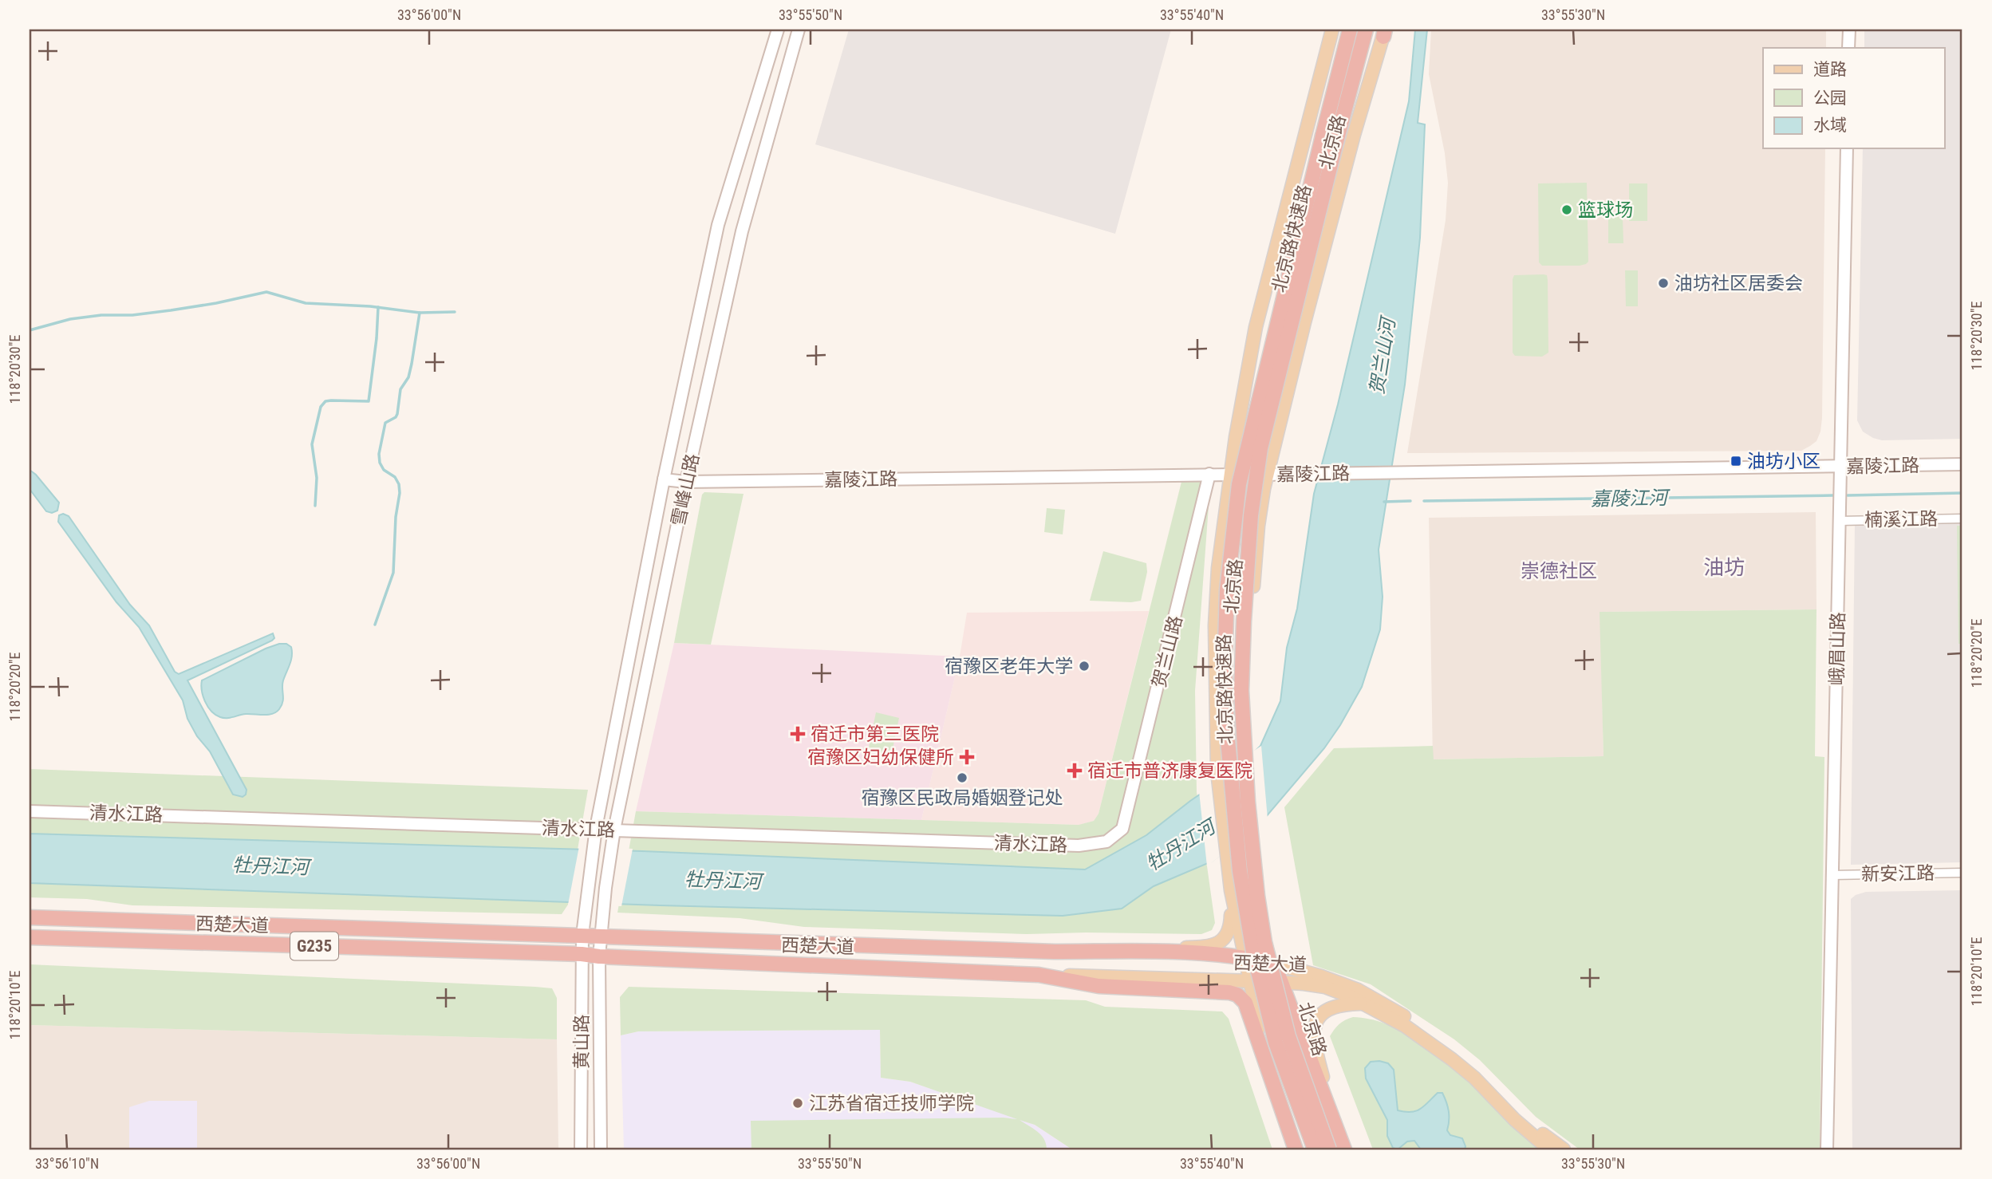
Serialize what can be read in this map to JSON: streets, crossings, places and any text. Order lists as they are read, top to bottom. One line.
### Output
{"streets":{"highway":["北京路快速路","西楚大道","G235"],"main road":["北京路"],"street":["嘉陵江路","雪峰山路","楠溪江路","峨眉山路","贺兰山路","清水江路","新安江路","黄山路"]},"crossings":[["北京路","嘉陵江路"],["北京路","西楚大道"],["嘉陵江路","雪峰山路"],["嘉陵江路","峨眉山路"],["嘉陵江路","贺兰山路"],["雪峰山路","清水江路"],["雪峰山路","西楚大道"],["雪峰山路","G235"],["雪峰山路","黄山路"],["楠溪江路","峨眉山路"],["峨眉山路","新安江路"],["贺兰山路","清水江路"],["西楚大道","G235"],["西楚大道","黄山路"],["G235","黄山路"]],"districts":["油坊","崇德社区"],"water":["贺兰山河","嘉陵江河","牡丹江河"],"places":{"other":["篮球场","油坊社区居委会","宿豫区老年大学","宿豫区民政局婚姻登记处","江苏省宿迁技师学院"],"transit":["油坊小区"],"health":["宿迁市第三医院","宿豫区妇幼保健所","宿迁市普济康复医院"]},"legend":["道路","公园","水域"],"coordinates":["33°56'00\"N","33°55'50\"N","33°55'40\"N","33°55'30\"N","118°20'30\"E","118°20'20\"E","118°20'10\"E","33°56'10\"N"]}
